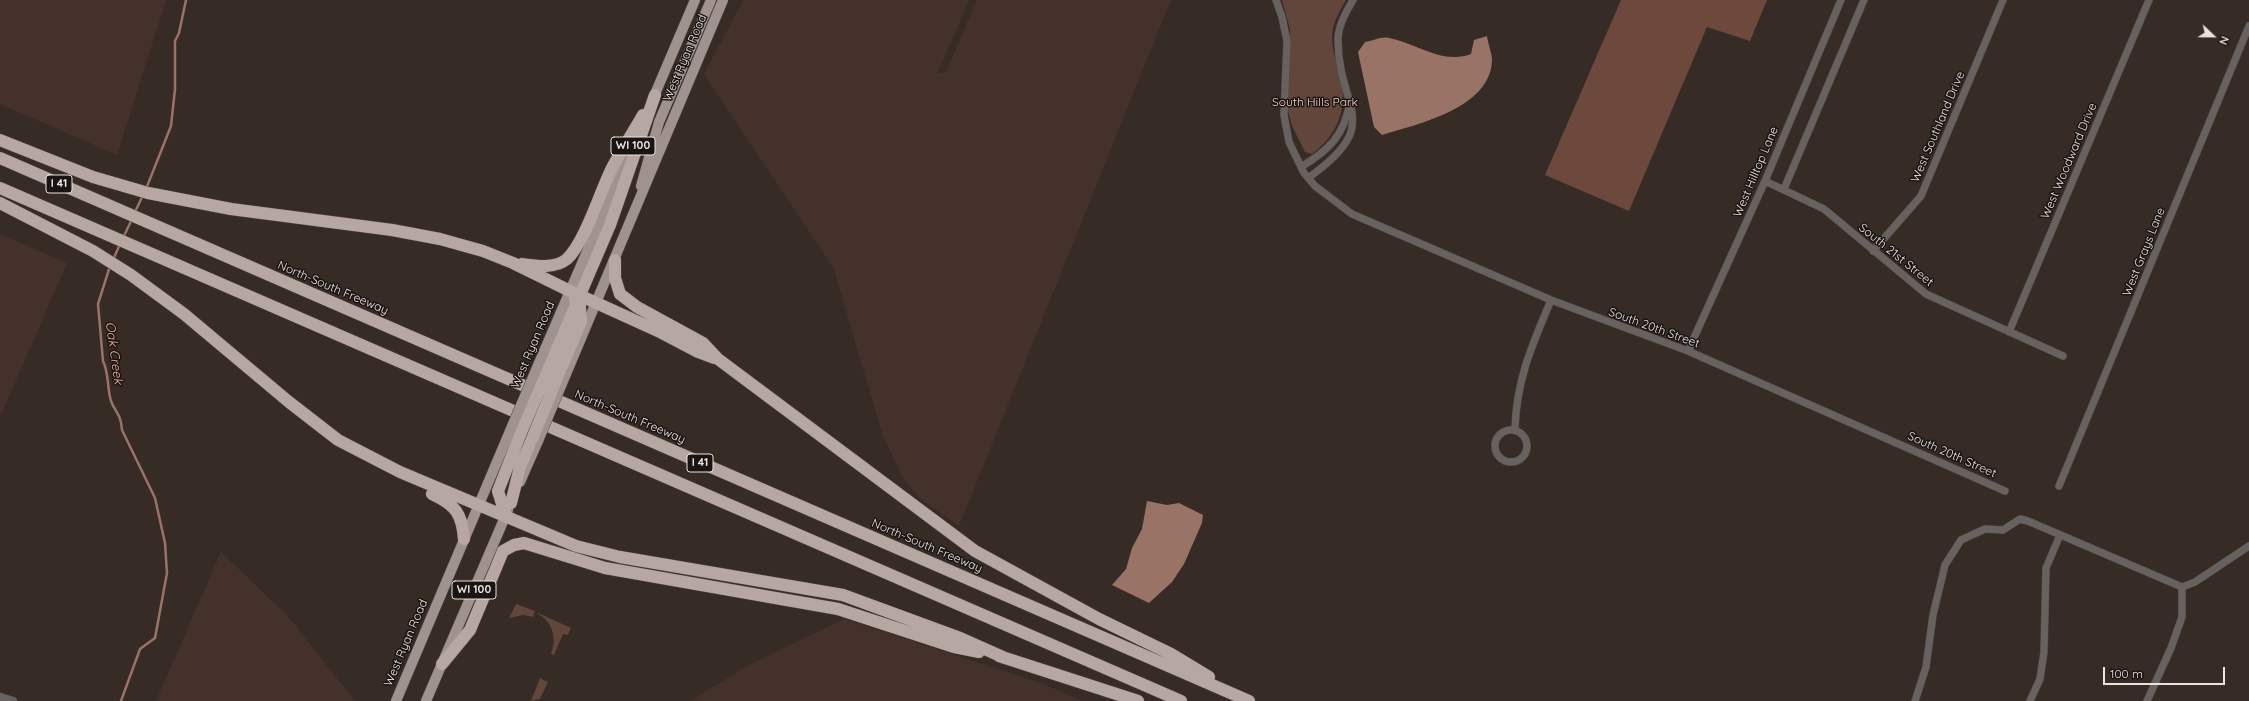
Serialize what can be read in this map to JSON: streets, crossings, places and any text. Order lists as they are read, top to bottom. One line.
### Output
{"streets":{"highway":["I 41","North-South Freeway"],"main road":["West Ryan Road","WI 100"],"street":["West Southland Drive","West Woodward Drive","West Hilltop Lane","West Grays Lane","South 21st Street","South 20th Street"]},"crossings":[["West Southland Drive","South 21st Street"],["West Woodward Drive","South 21st Street"],["West Hilltop Lane","South 21st Street"],["West Hilltop Lane","South 20th Street"]],"water":["Oak Creek"],"parks":["South Hills Park"],"scale_bar":"100 m","north":"right"}
